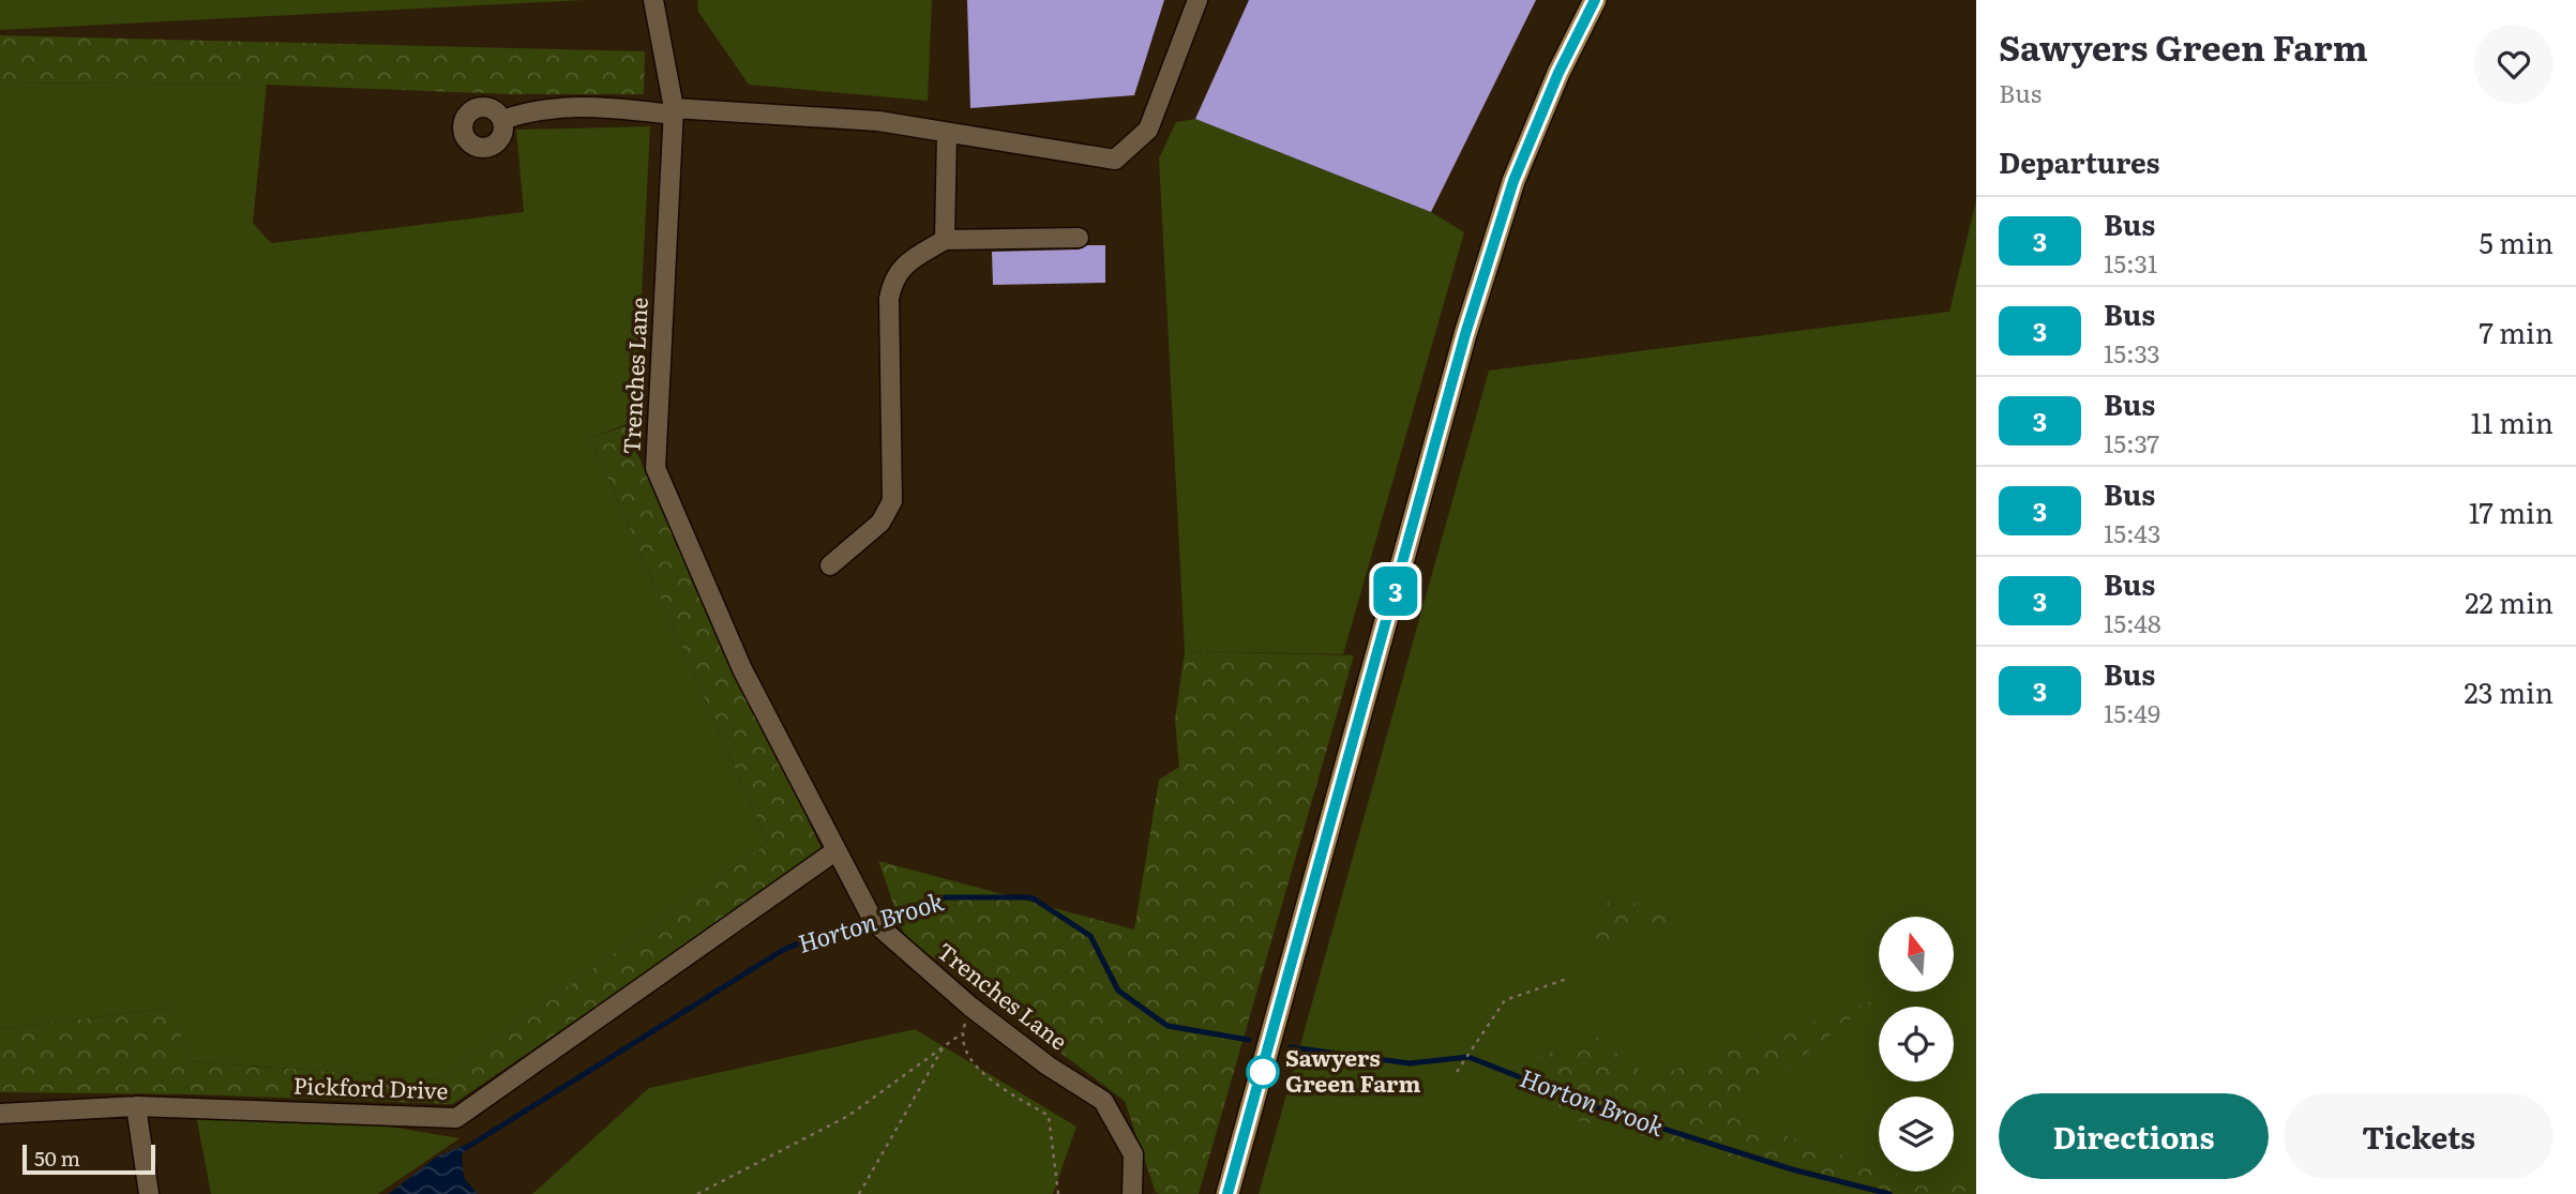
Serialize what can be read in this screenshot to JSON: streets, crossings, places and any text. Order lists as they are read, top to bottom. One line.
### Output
{"streets":{"street":["Trenches Lane","Pickford Drive"]},"crossings":[["Trenches Lane","Pickford Drive"]],"water":["Horton Brook"],"places":["Sawyers Green Farm"],"lines":["bus line 3"],"scale_bar":"50 m","north":"top","page":{"on_map":"3","heading":[["Sawyers Green Farm","Bus"],"Departures"],"list":[{"mark":"3","name":"Bus","note":"15:31","value":"5 min"},{"mark":"3","name":"Bus","note":"15:33","value":"7 min"},{"mark":"3","name":"Bus","note":"15:37","value":"11 min"},{"mark":"3","name":"Bus","note":"15:43","value":"17 min"},{"mark":"3","name":"Bus","note":"15:48","value":"22 min"},{"mark":"3","name":"Bus","note":"15:49","value":"23 min"}],"buttons":["Directions","Tickets"],"scale":"50 m"}}
